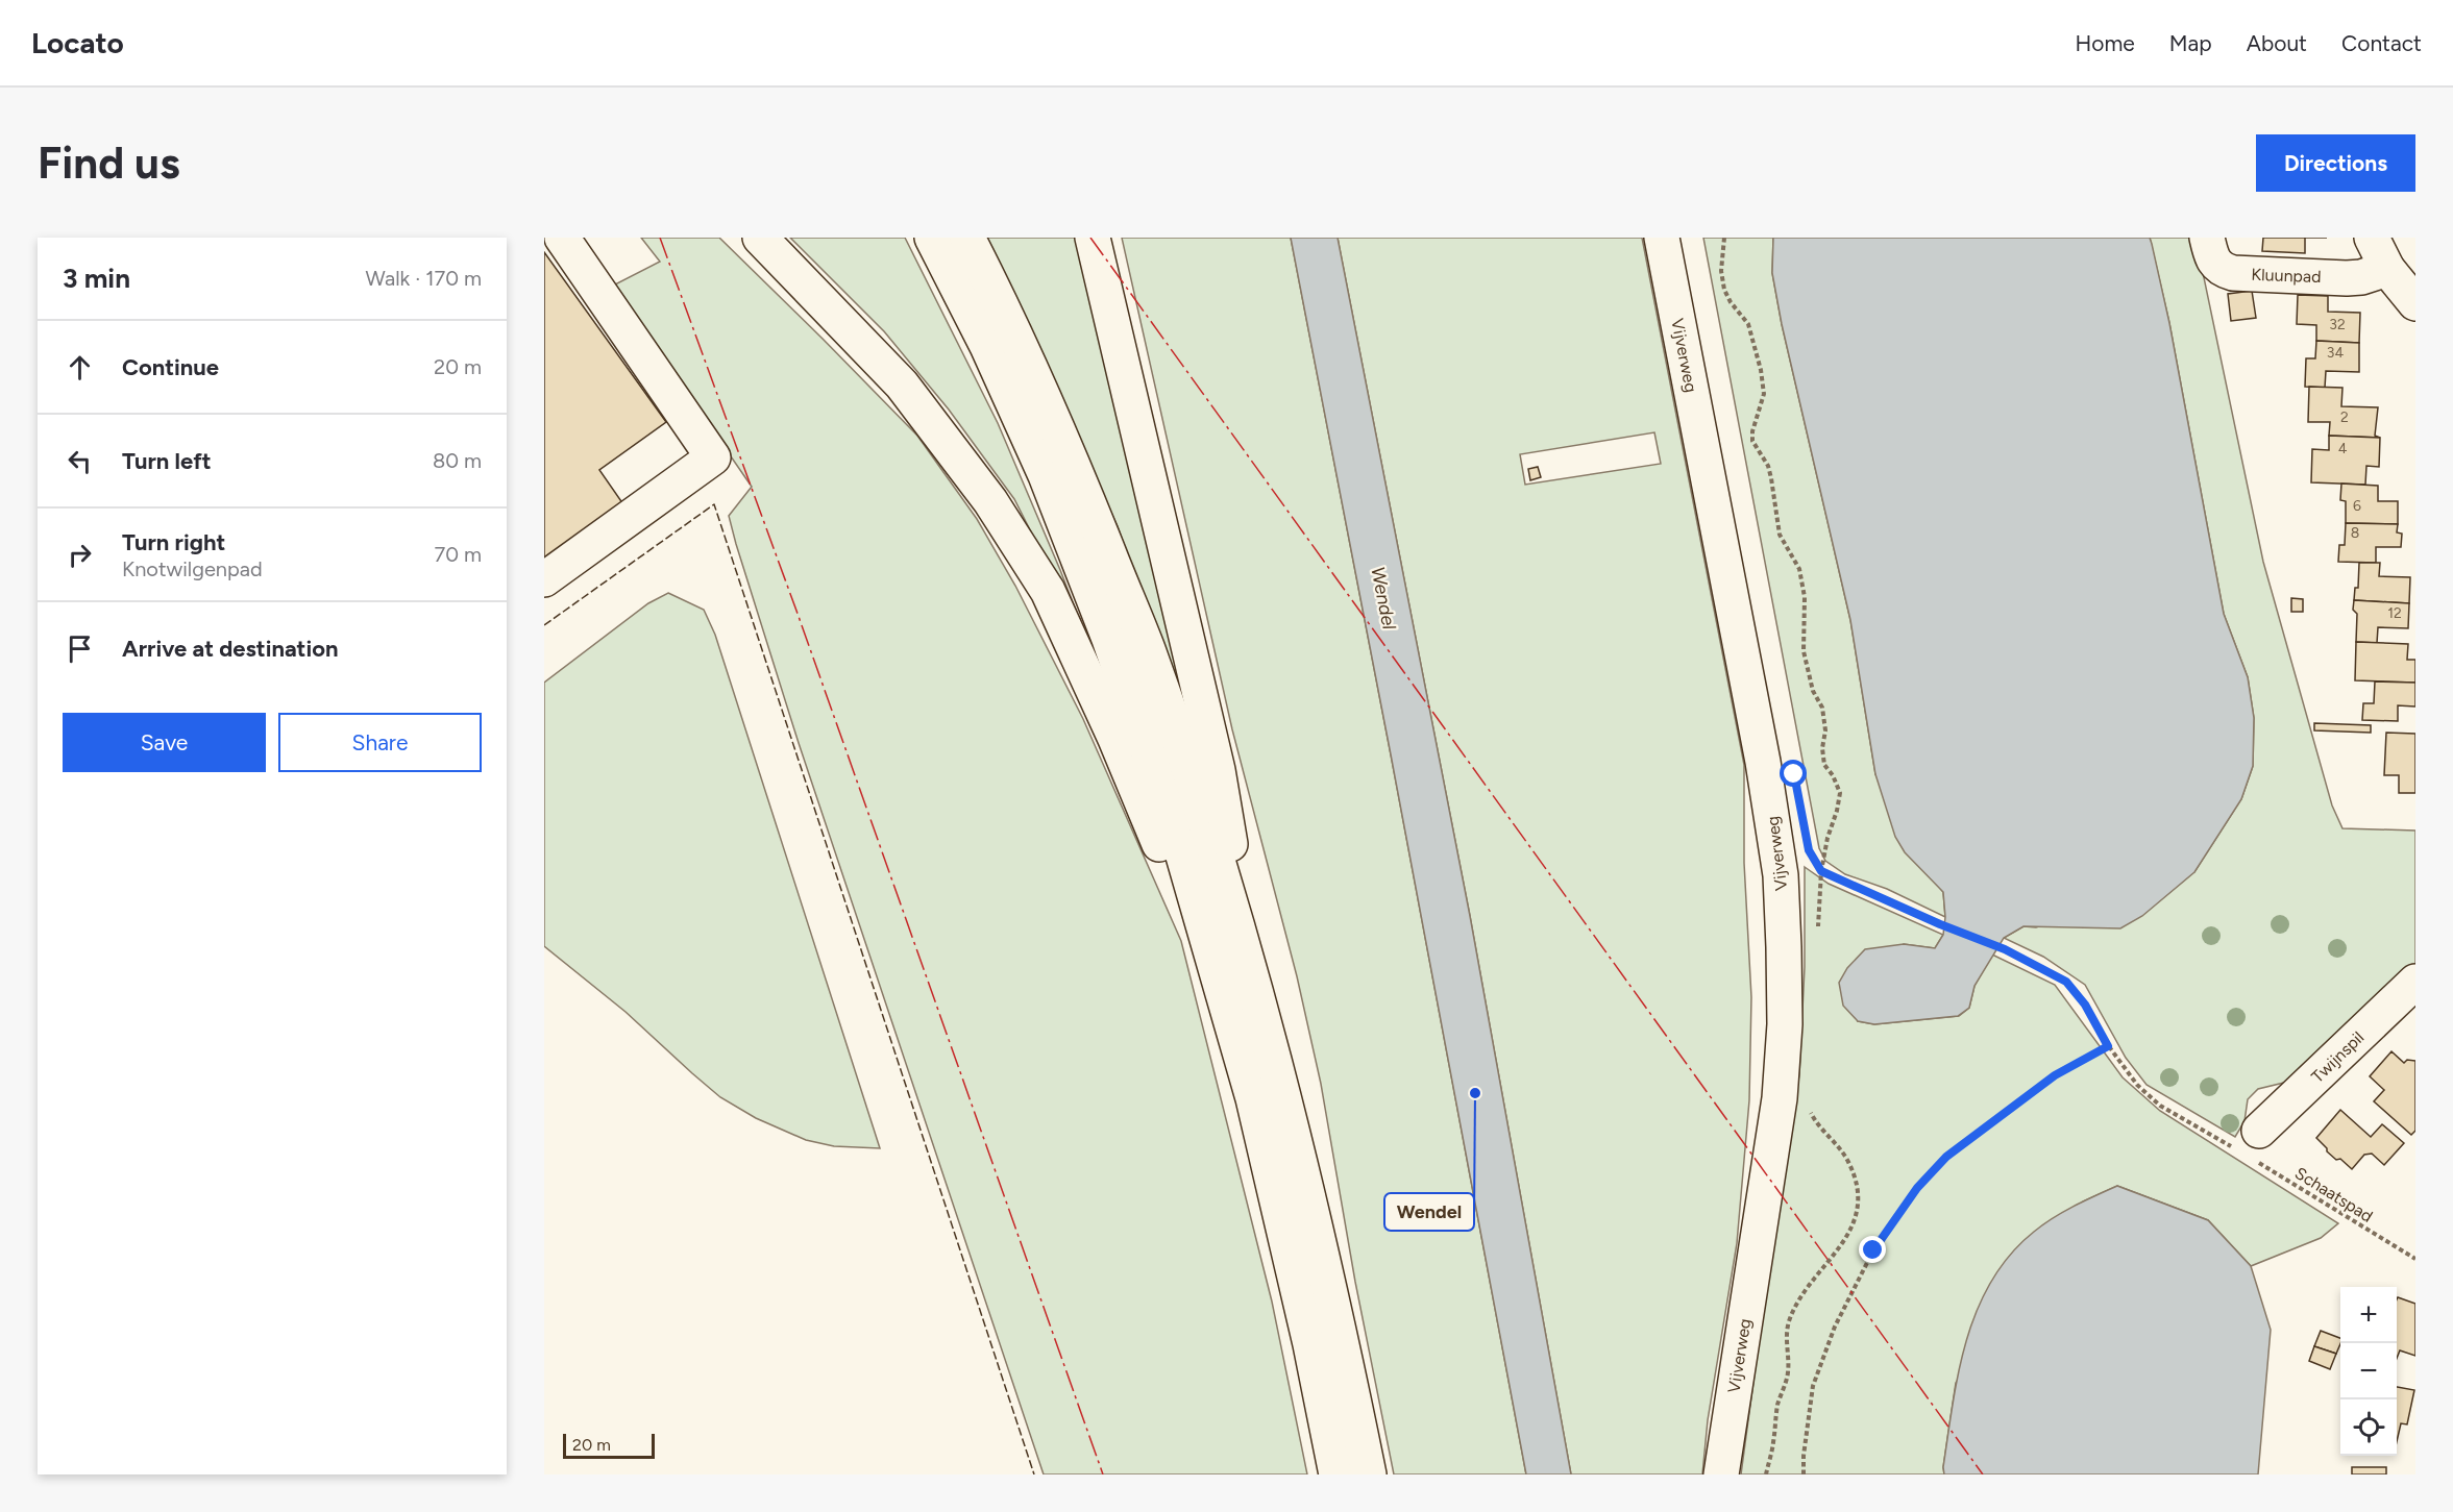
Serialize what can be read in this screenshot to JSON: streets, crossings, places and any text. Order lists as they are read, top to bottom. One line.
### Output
{"streets":{"main road":["Kluunpad","Vijverweg","Twijnspil"],"path":["Schaatspad"]},"crossings":[["Twijnspil","Schaatspad"]],"water":["Wendel"],"places":["Wendel"],"house_numbers":["32","34","2","4","6","8","12"],"scale_bar":"20 m","page":{"header":"Locato","nav":["Home","Map","About","Contact"],"buttons":["Directions",["Save","Share"]],"title":"Find us","heading":["3 min","Walk · 170 m"],"list":[["Continue","20 m"],["Turn left","80 m"],["Turn right","Knotwilgenpad","70 m"],"Arrive at destination"],"map_buttons":["+","−"],"scale":"20 m"}}
